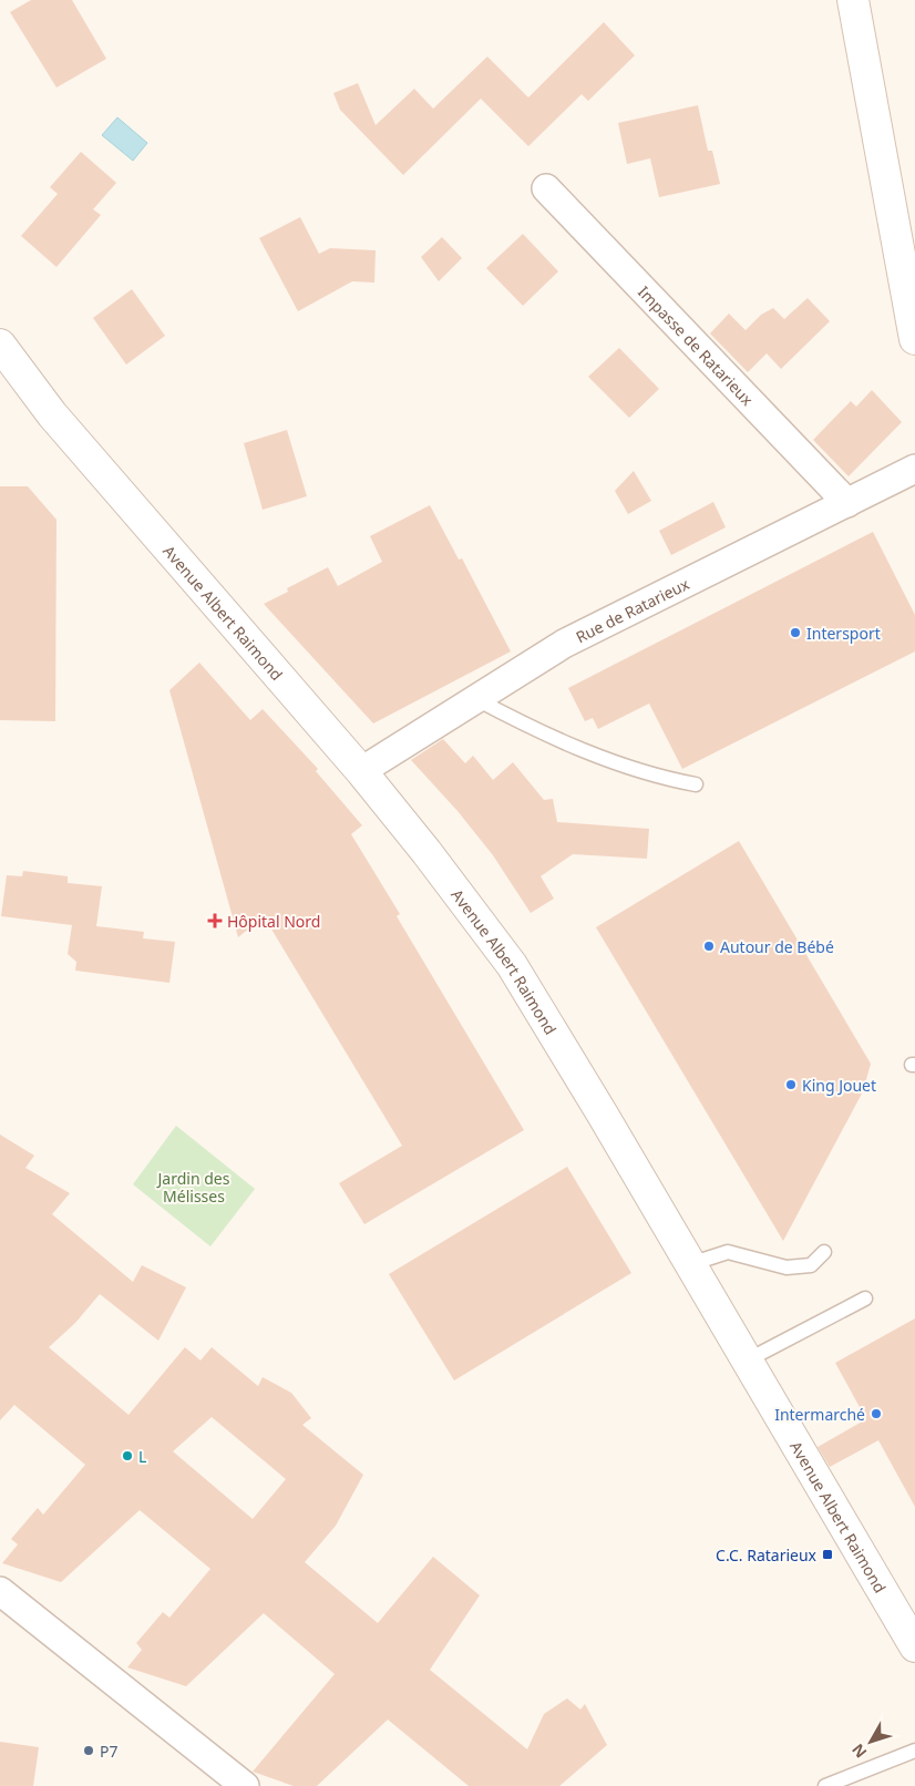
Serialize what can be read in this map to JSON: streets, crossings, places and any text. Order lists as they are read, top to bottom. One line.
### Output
{"streets":{"street":["Impasse de Ratarieux","Rue de Ratarieux","Avenue Albert Raimond"]},"crossings":[["Impasse de Ratarieux","Rue de Ratarieux"],["Rue de Ratarieux","Avenue Albert Raimond"]],"parks":["Jardin des Mélisses"],"places":{"other":["Intersport","Autour de Bébé","King Jouet","Intermarché","L","P7"],"health":["Hôpital Nord"],"transit":["C.C. Ratarieux"]},"north":"bottom left"}
